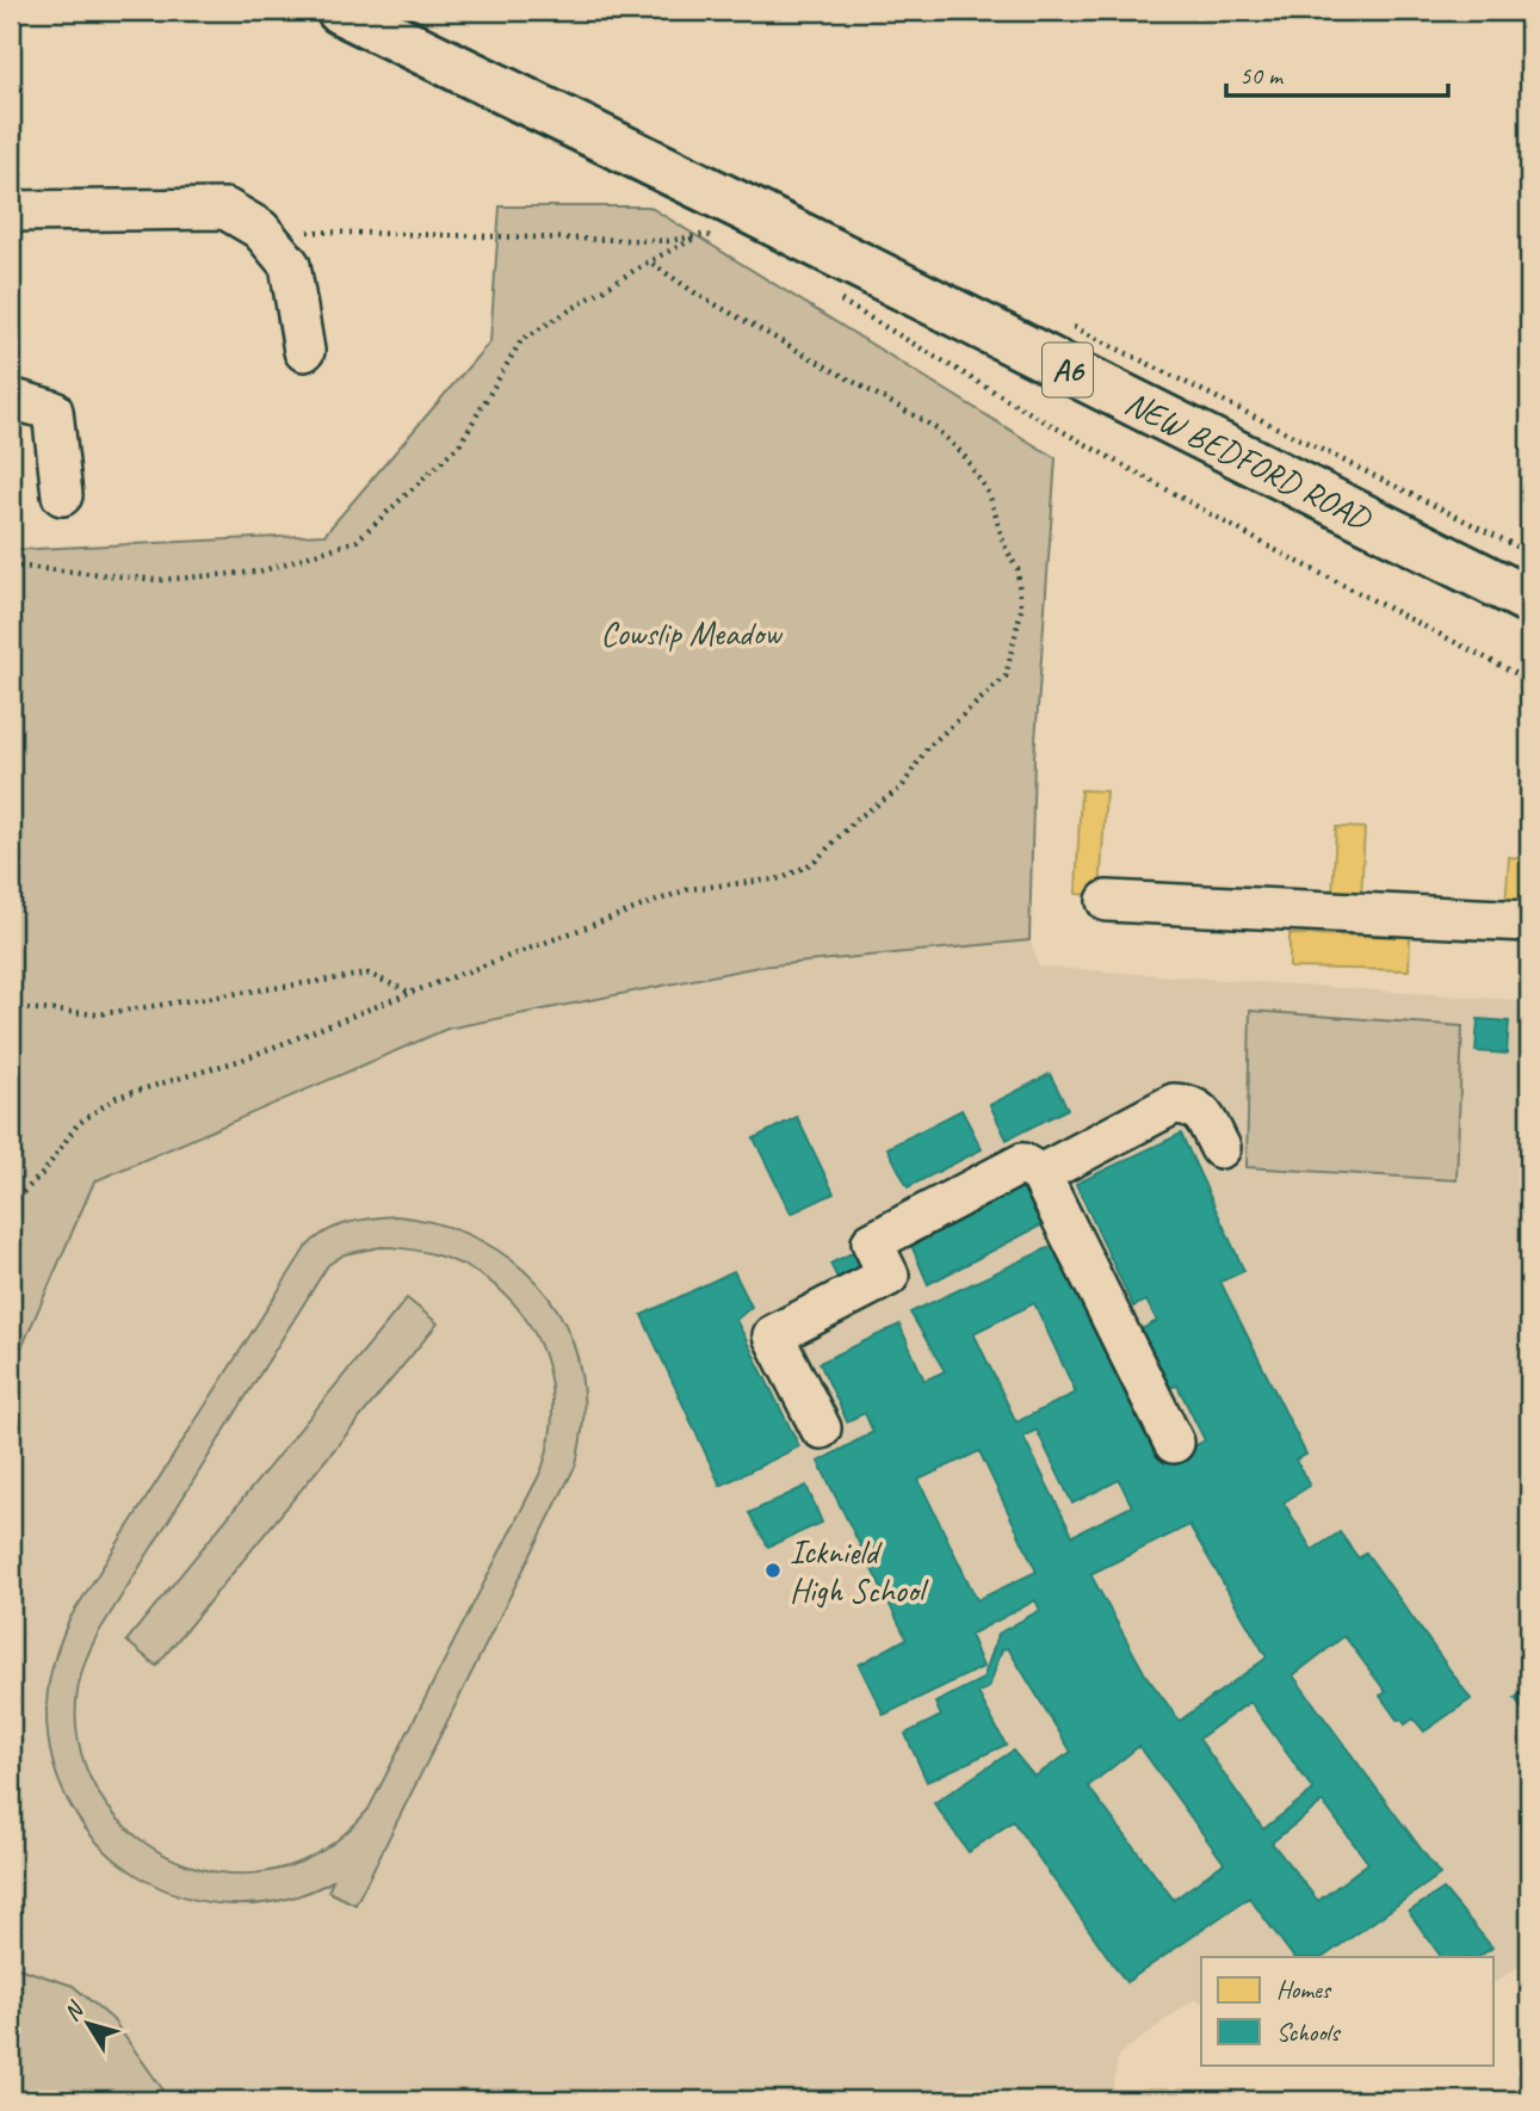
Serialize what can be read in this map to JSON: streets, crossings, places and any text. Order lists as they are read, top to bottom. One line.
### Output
{"streets":{"highway":["A6","NEW BEDFORD ROAD"]},"parks":["Cowslip Meadow"],"places":["Icknield High School"],"legend":["Homes","Schools"],"scale_bar":"50 m","north":"top left"}
